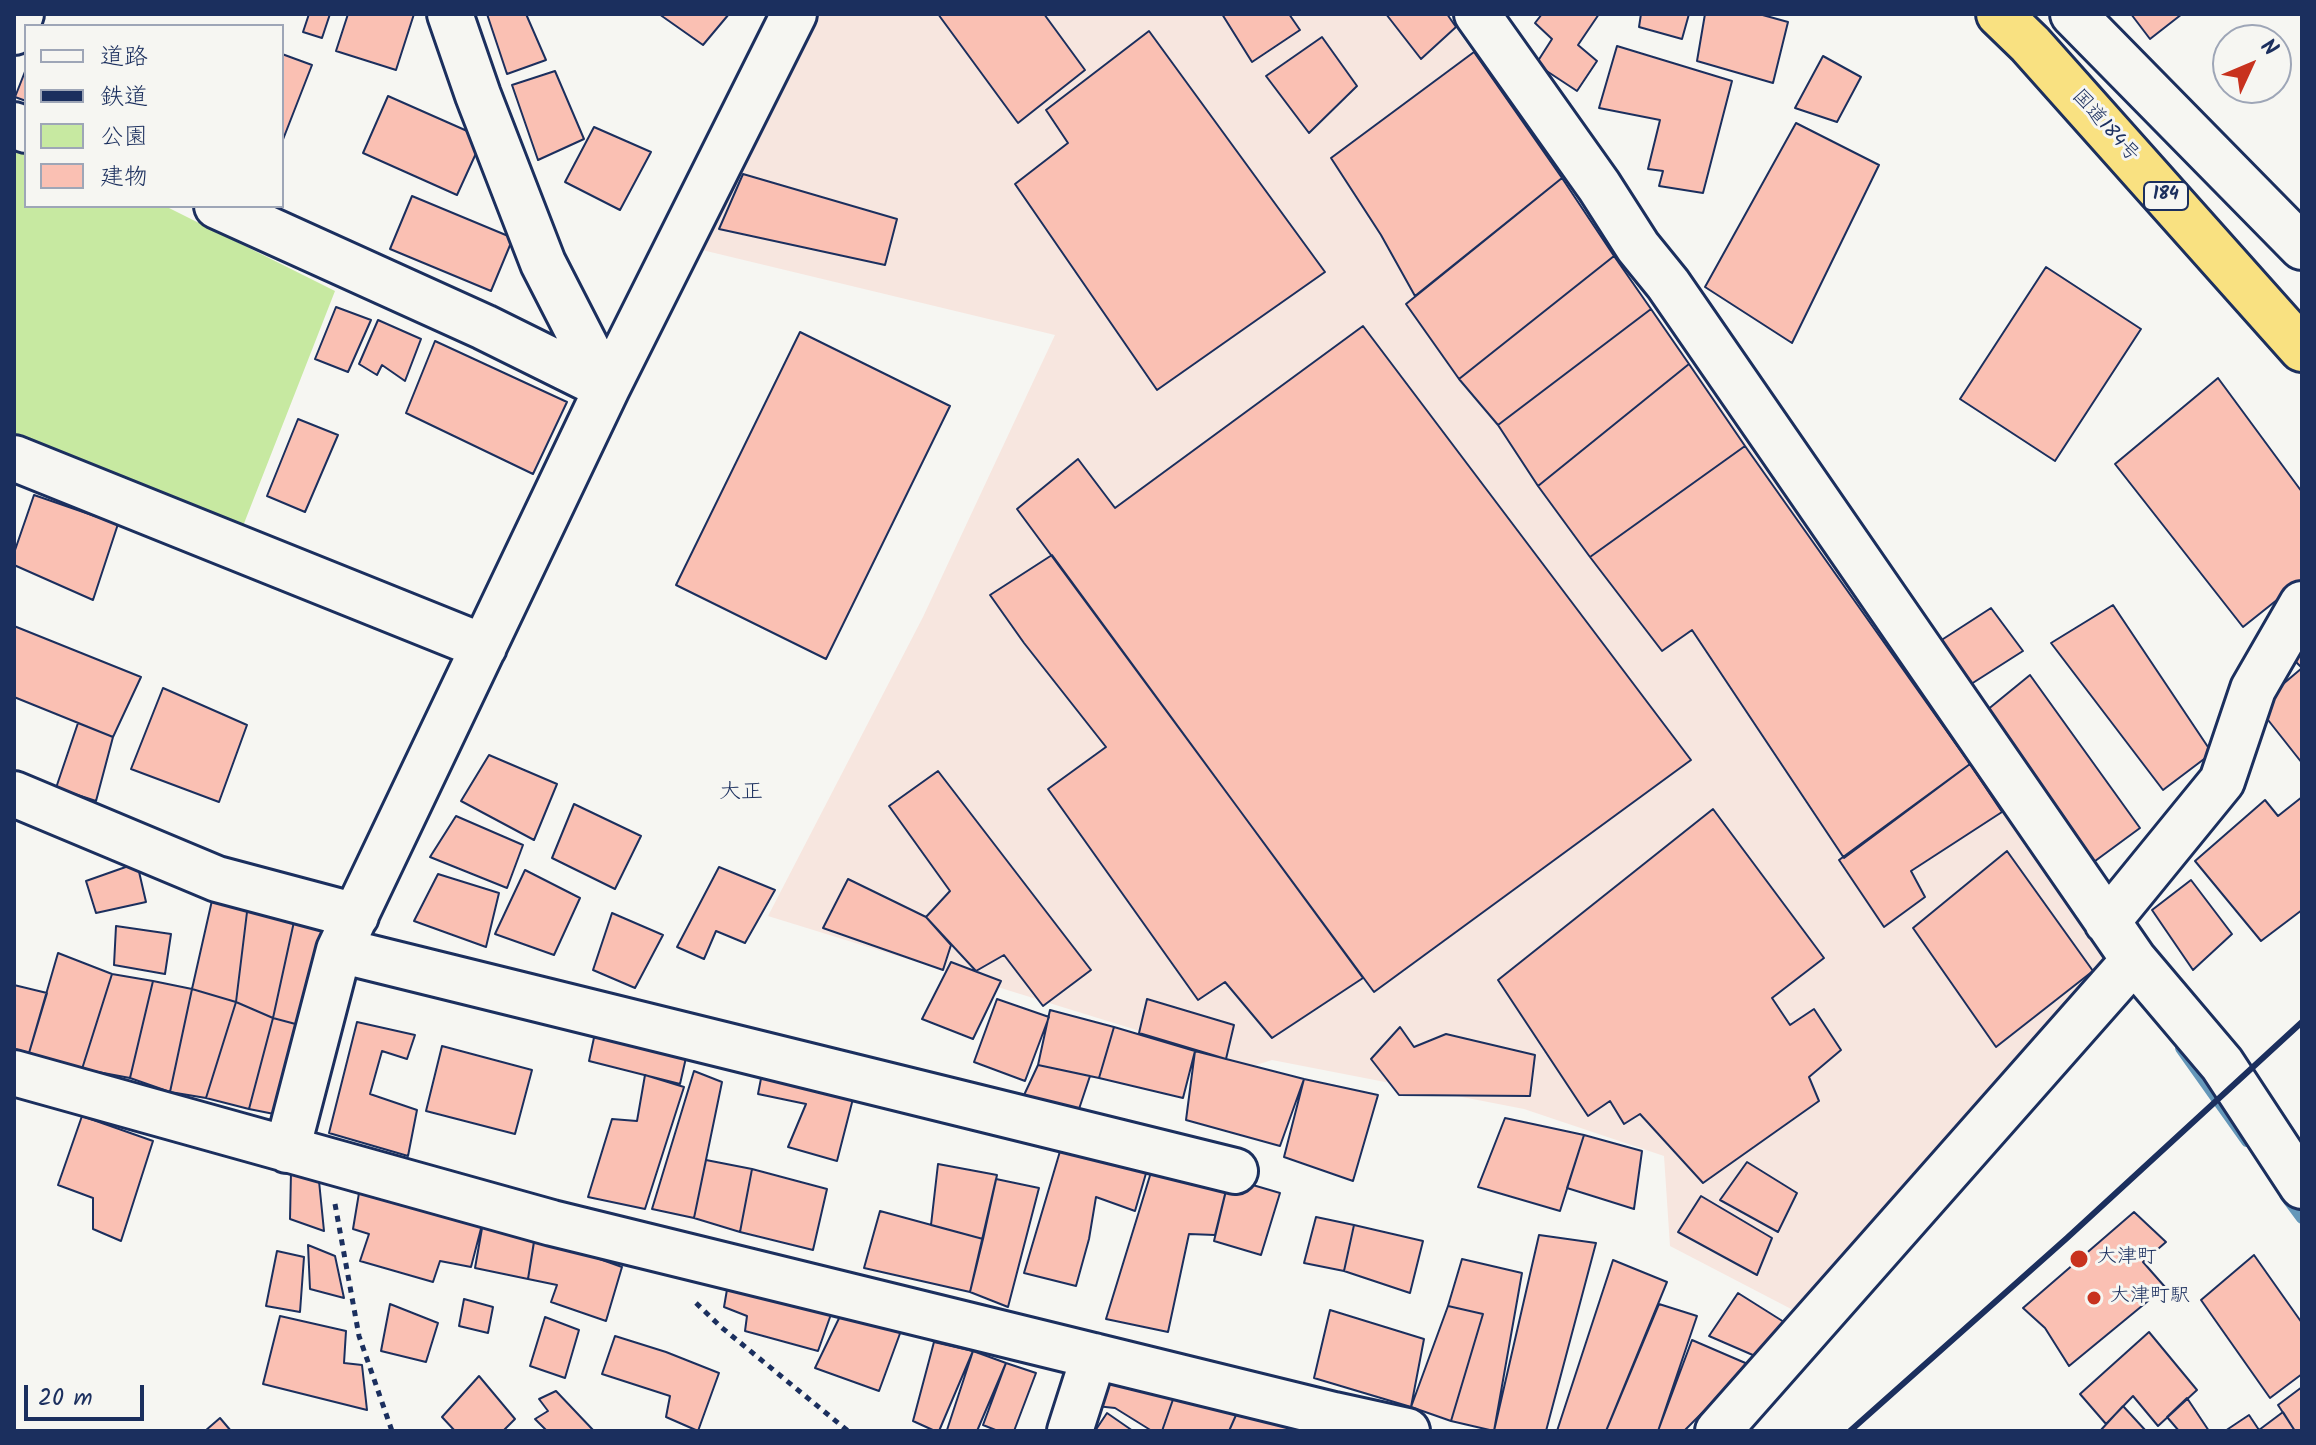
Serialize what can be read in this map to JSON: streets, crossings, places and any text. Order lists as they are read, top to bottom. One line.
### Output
{"streets":{"highway":["国道184号","184"]},"districts":["大正"],"places":["大津町","大津町駅"],"legend":["道路","鉄道","公園","建物"],"scale_bar":"20 m","north":"top right"}
